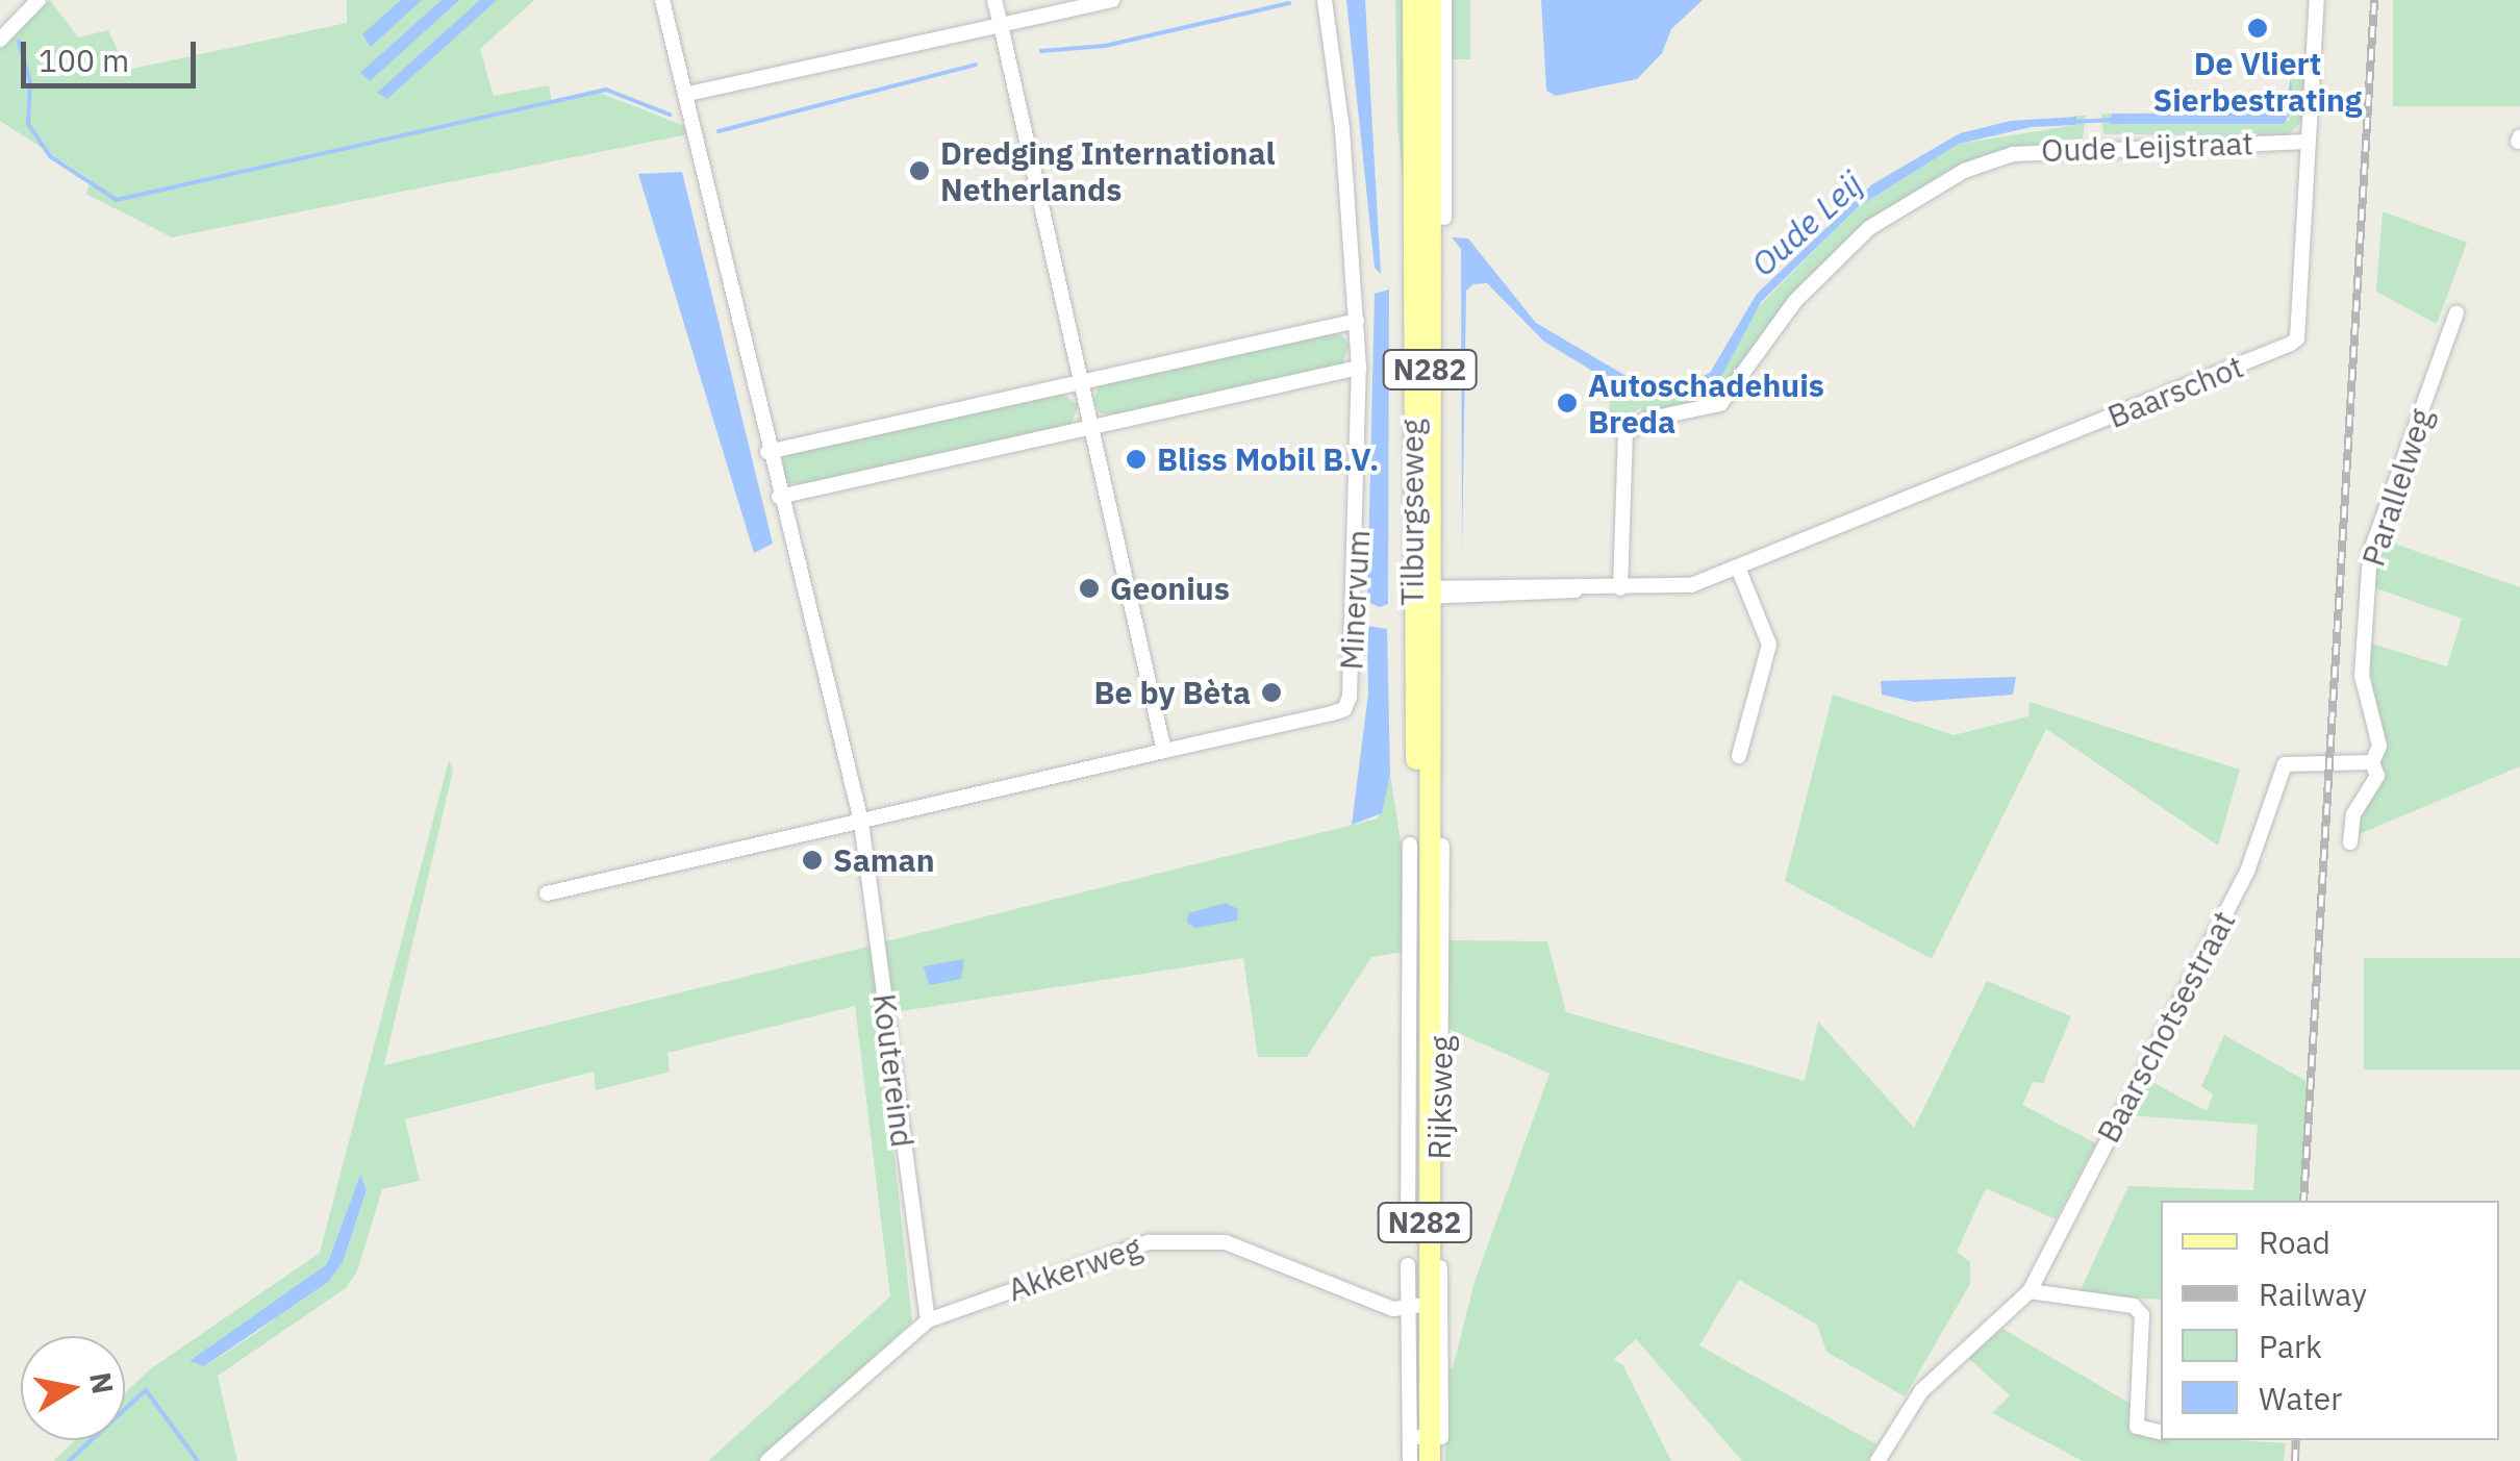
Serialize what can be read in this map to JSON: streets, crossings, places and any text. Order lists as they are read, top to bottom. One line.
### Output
{"streets":{"main road":["N282","Tilburgseweg","Rijksweg"],"street":["Oude Leijstraat","Baarschot","Parallelweg","Minervum","Baarschotsestraat","Koutereind","Akkerweg"]},"crossings":[["Oude Leijstraat","Baarschot"],["Baarschot","Tilburgseweg"],["Parallelweg","Baarschotsestraat"],["Tilburgseweg","Rijksweg"],["Minervum","Koutereind"],["Koutereind","Akkerweg"],["Rijksweg","Akkerweg"]],"water":["Oude Leij"],"places":["De Vliert Sierbestrating","Dredging International Netherlands","Autoschadehuis Breda","Bliss Mobil B.V.","Geonius","Be by Bèta","Saman"],"legend":["Road","Railway","Park","Water"],"scale_bar":"100 m","north":"right"}
